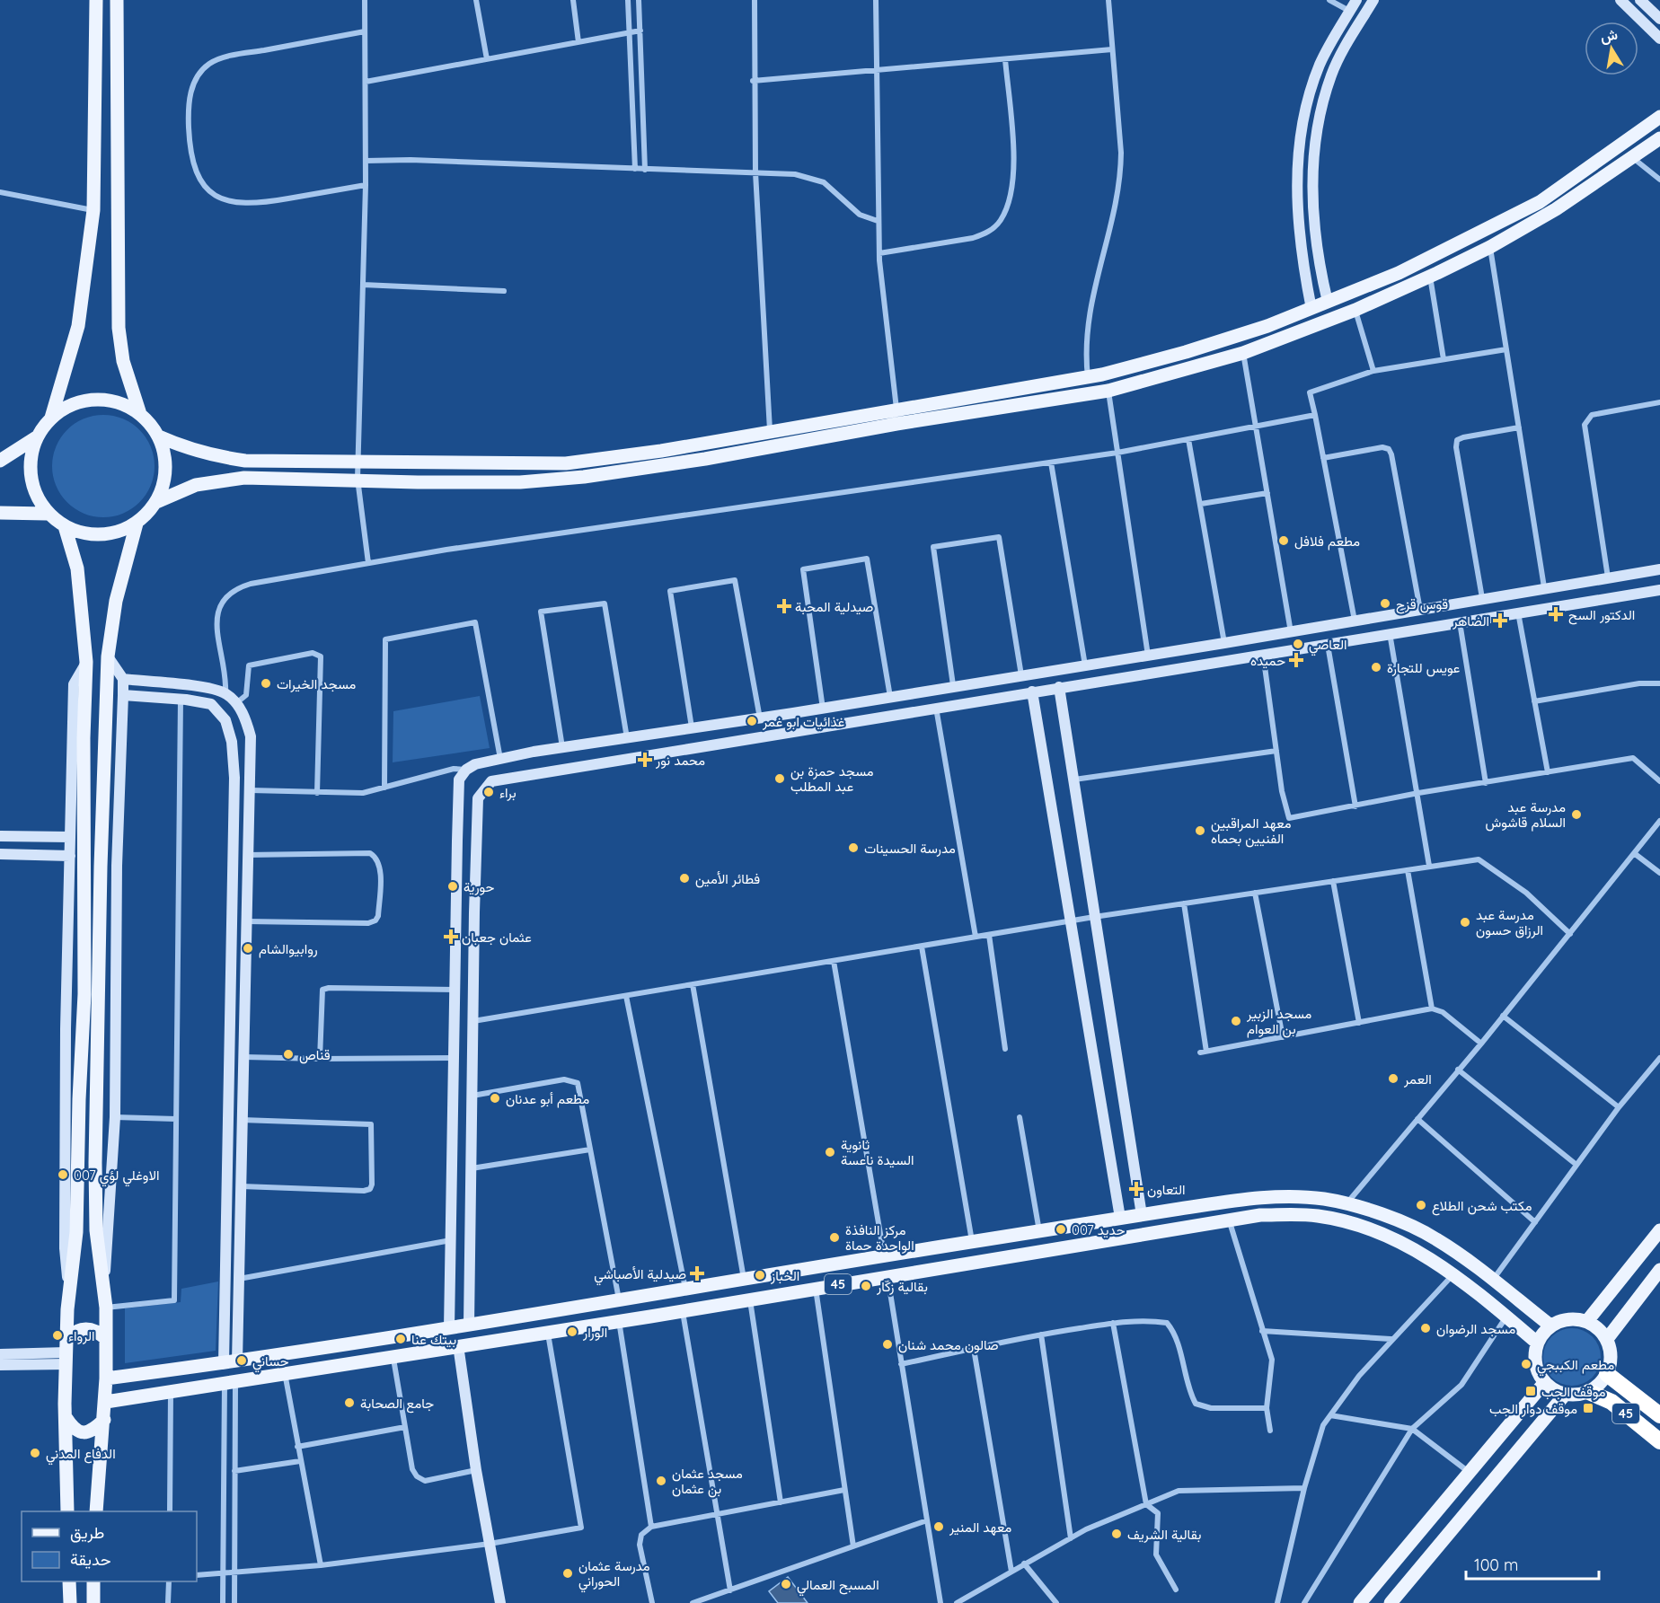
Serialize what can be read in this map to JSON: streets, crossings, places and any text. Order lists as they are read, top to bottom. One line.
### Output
{"streets":{"highway":["45"]},"places":{"other":["مطعم فلافل","قوس قزح","العاصي","عويس للتجارة","مسجد الخيرات","غذائيات ابو غمر","مسجد حمزة بن عبد المطلب","براء","مدرسة عبد السلام قاشوش","معهد المراقبين الفنيين بحماه","مدرسة الحسينات","فطائر الأمين","حورية","مدرسة عبد الرزاق حسون","روابيوالشام","مسجد الزبير بن العوام","قناص","العمر","مطعم أبو عدنان","ثانوية السيدة ناعسة","الاوغلي لؤي 007","مكتب شحن الطلاع","حديد 007","مركز النافذة الواحدة حماة","الخباز","بقالية زكّار","مسجد الرضوان","الورار","الرواء","بيتك عنا","صالون محمد شنان","حساني","مطعم الكببجي","جامع الصحابة","الدفاع المدني","مسجد عثمان بن عثمان","معهد المنير","بقالية الشريف","مدرسة عثمان الحوراني","المسبح العمالي"],"health":["صيدلية المحبة","الدكتور السح","الضاهر","حميده","محمد نور","عثمان جعبان","التعاون","صيدلية الأصباشي"],"transit":["موقف الجب","موقف دوار الجب"]},"legend":["طريق","حديقة"],"scale_bar":"100 m","north":"top"}
